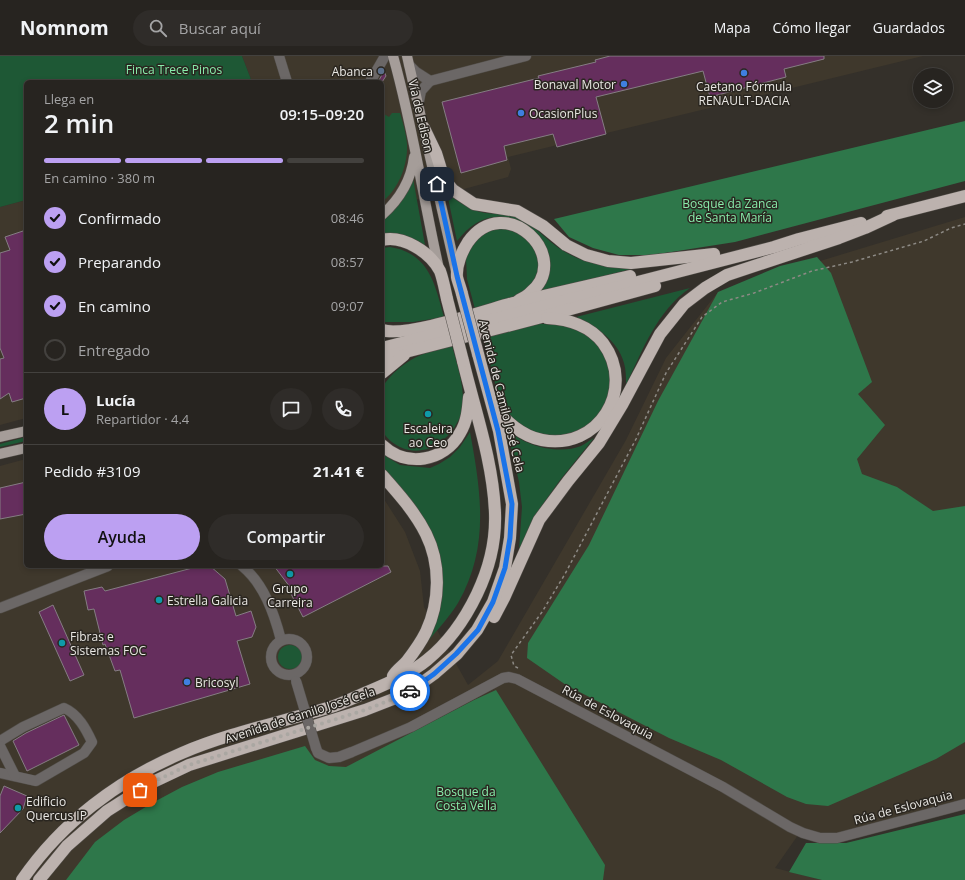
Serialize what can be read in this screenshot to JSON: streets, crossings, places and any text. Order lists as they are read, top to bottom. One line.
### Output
{"streets":{"highway":["Vía de Edison","Avenida de Camilo José Cela"],"street":["Rúa de Eslovaquia"]},"crossings":[["Vía de Edison","Avenida de Camilo José Cela"]],"parks":["Finca Trece Pinos","Bosque da Zanca de Santa María","Bosque da Costa Vella"],"places":["Abanca","Caetano Fórmula RENAULT-DACIA","Bonaval Motor","OcasionPlus","Escaleira ao Ceo","Grupo Carreira","Estrella Galicia","Fibras e Sistemas FOC","Bricosyl","Edificio Quercus IP"],"page":{"header":"Nomnom","search":"Buscar aquí","nav":["Mapa","Cómo llegar","Guardados"],"heading":["2 min","Llega en","09:15–09:20"],"panel":["Lucía","Repartidor · 4.4","Pedido #3109","21.41 €"],"bar":"En camino · 380 m","list":[["Confirmado","08:46"],["Preparando","08:57"],["En camino","09:07"],"Entregado"],"round":"L","buttons":["Ayuda","Compartir"]}}
